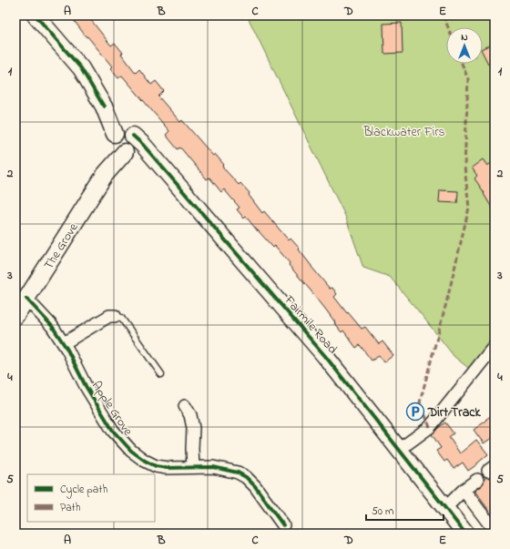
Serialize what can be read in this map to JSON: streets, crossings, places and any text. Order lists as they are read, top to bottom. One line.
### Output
{"streets":{"main road":["The Grove","Fairmile Road"],"street":["Apple Grove"]},"crossings":[["The Grove","Fairmile Road"],["The Grove","Apple Grove"]],"parks":["Blackwater Firs"],"places":{"parking":["Dirt Track"]},"legend":["Cycle path","Path"],"scale_bar":"50 m","north":"top","grid":{"columns":["A","B","C","D","E"],"rows":["1","2","3","4","5"]}}
